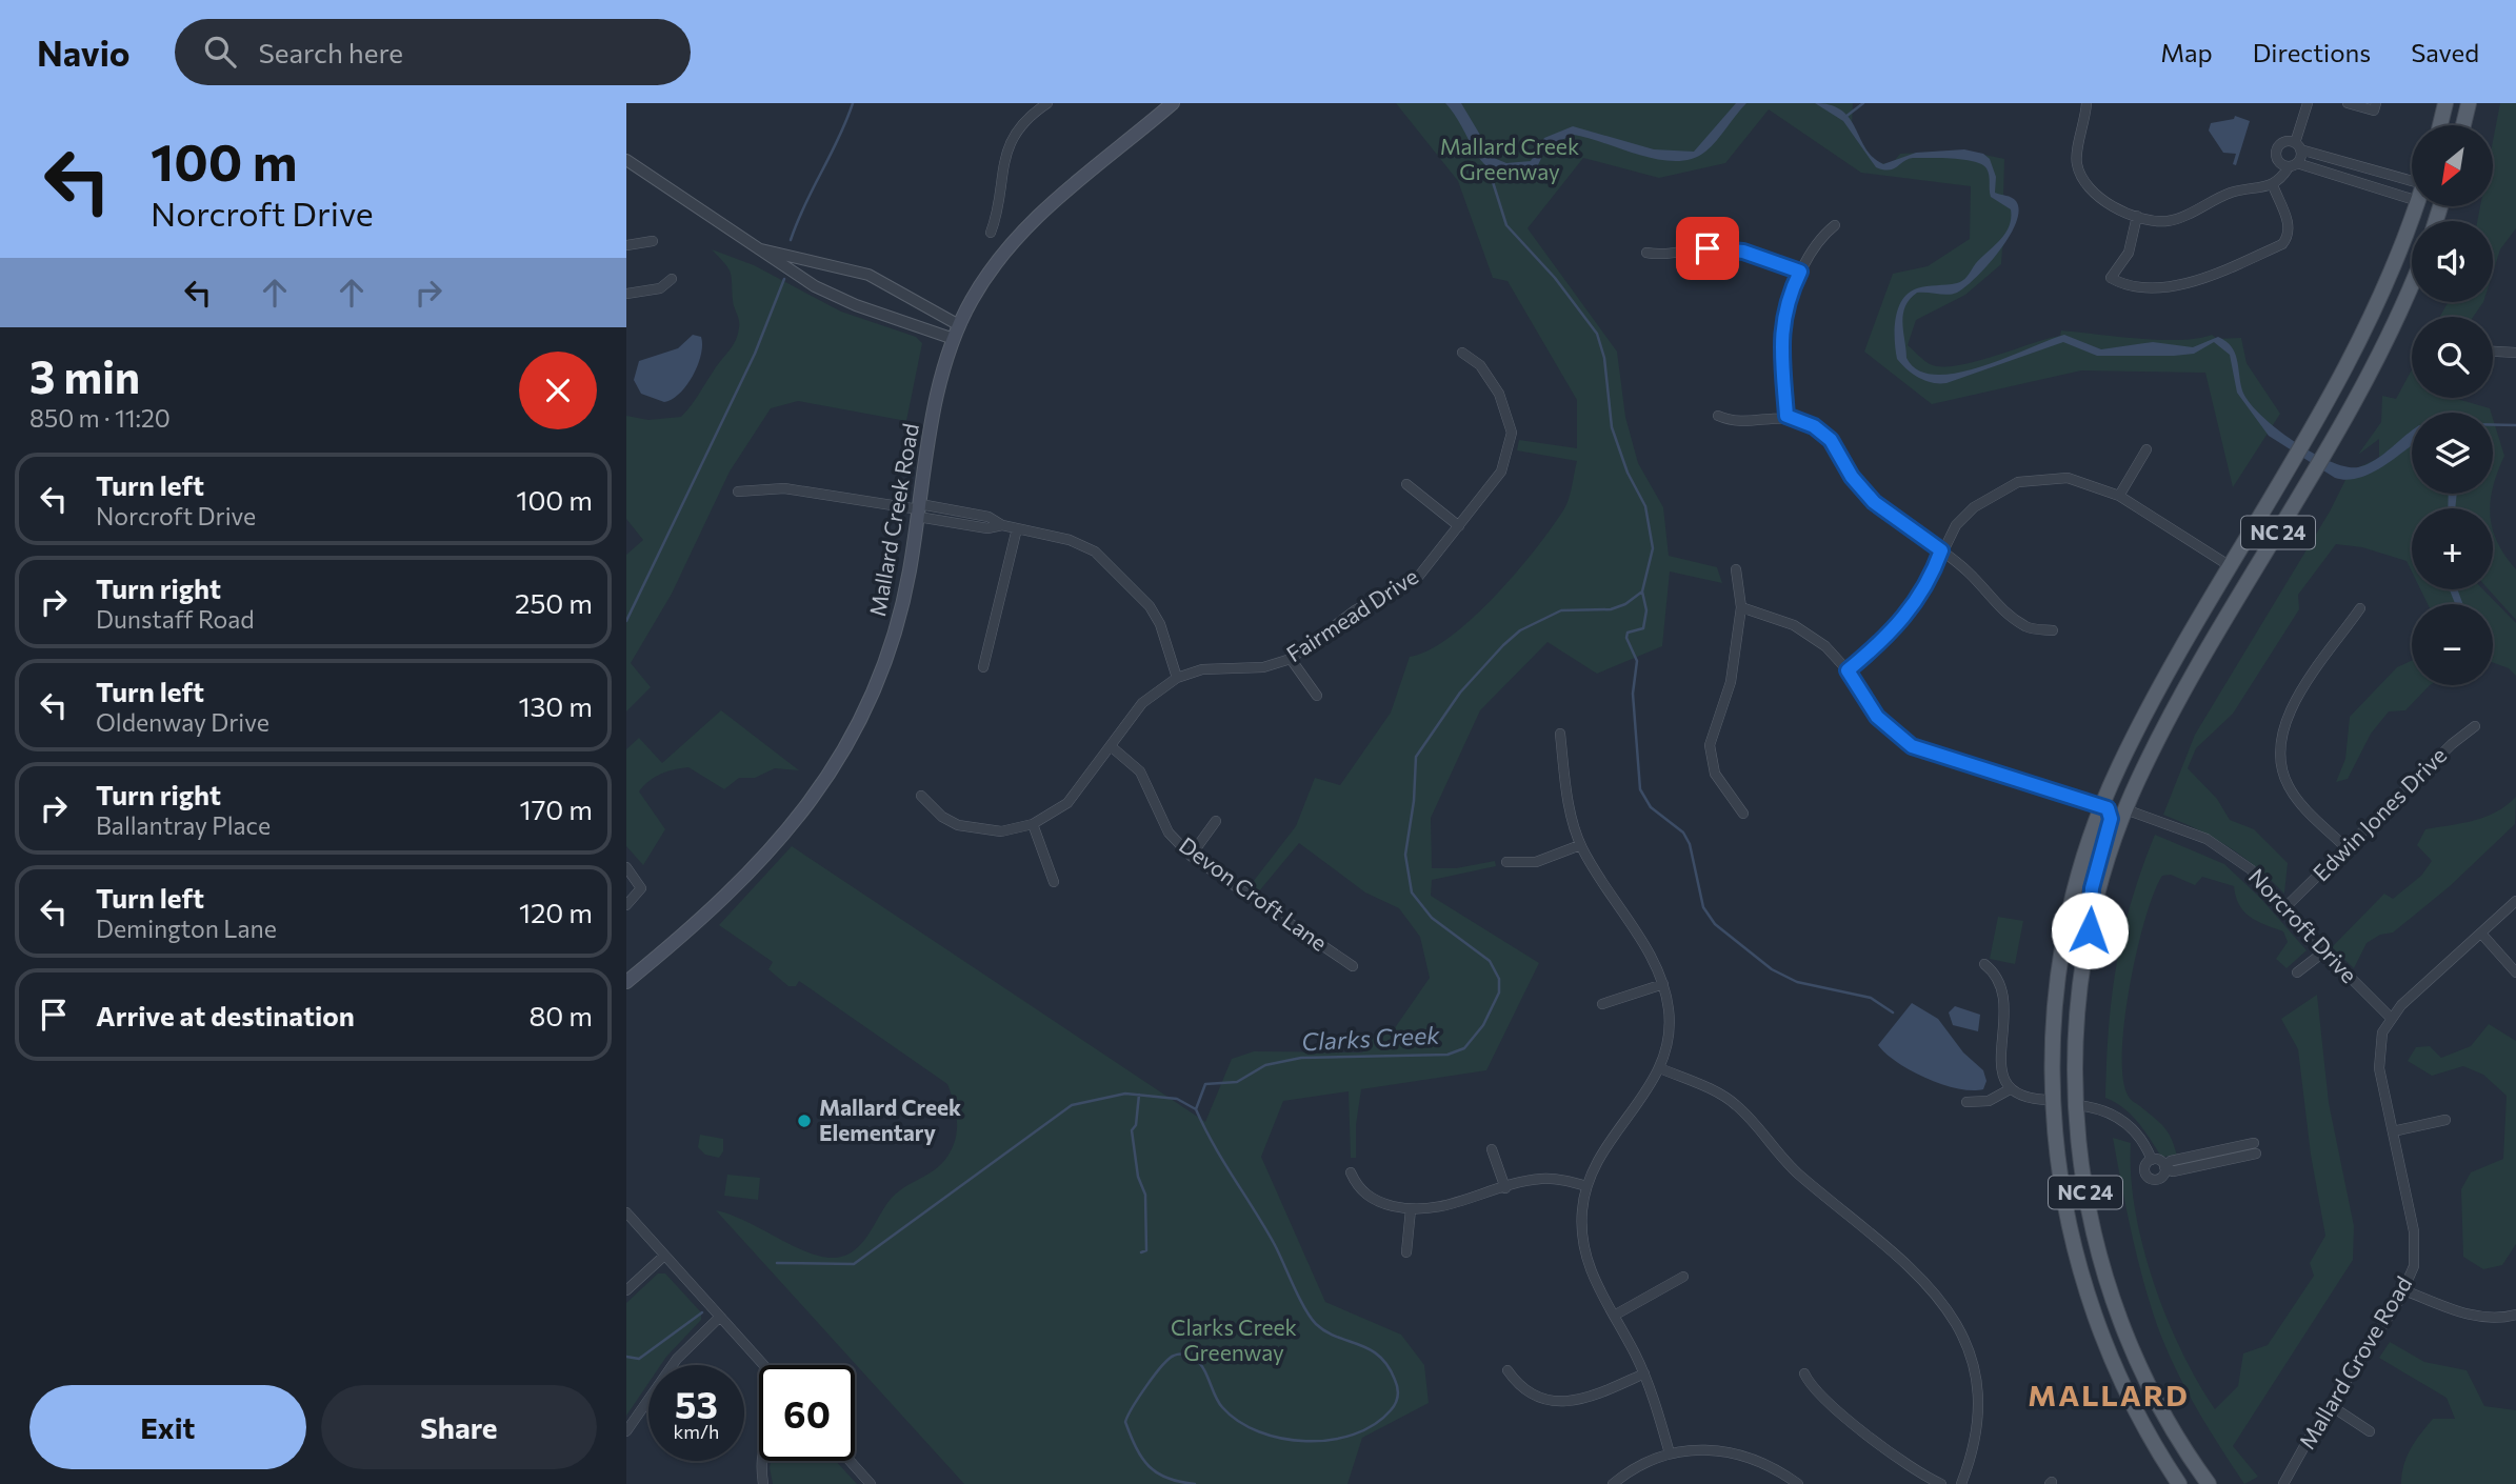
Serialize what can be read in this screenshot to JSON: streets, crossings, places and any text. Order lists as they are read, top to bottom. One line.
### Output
{"streets":{"main road":["Mallard Creek Road","NC 24"],"street":["Fairmead Drive","Edwin Jones Drive","Devon Croft Lane","Norcroft Drive","Mallard Grove Road"]},"crossings":[["NC 24","Norcroft Drive"],["Fairmead Drive","Devon Croft Lane"],["Edwin Jones Drive","Norcroft Drive"],["Norcroft Drive","Mallard Grove Road"]],"districts":["MALLARD"],"water":["Clarks Creek"],"parks":["Mallard Creek Greenway","Clarks Creek Greenway"],"places":["Mallard Creek Elementary"],"north":"bottom left","page":{"header":"Navio","search":"Search here","nav":["Map","Directions","Saved"],"turn":["100 m","Norcroft Drive"],"map_buttons":["+","−"],"heading":["3 min","850 m · 11:20"],"list":[{"name":"Turn left","note":"Norcroft Drive","value":"100 m"},{"name":"Turn right","note":"Dunstaff Road","value":"250 m"},{"name":"Turn left","note":"Oldenway Drive","value":"130 m"},{"name":"Turn right","note":"Ballantray Place","value":"170 m"},{"name":"Turn left","note":"Demington Lane","value":"120 m"},{"name":"Arrive at destination","value":"80 m"}],"speed":"53 km/h","limit":"60","buttons":["Exit","Share"]}}
